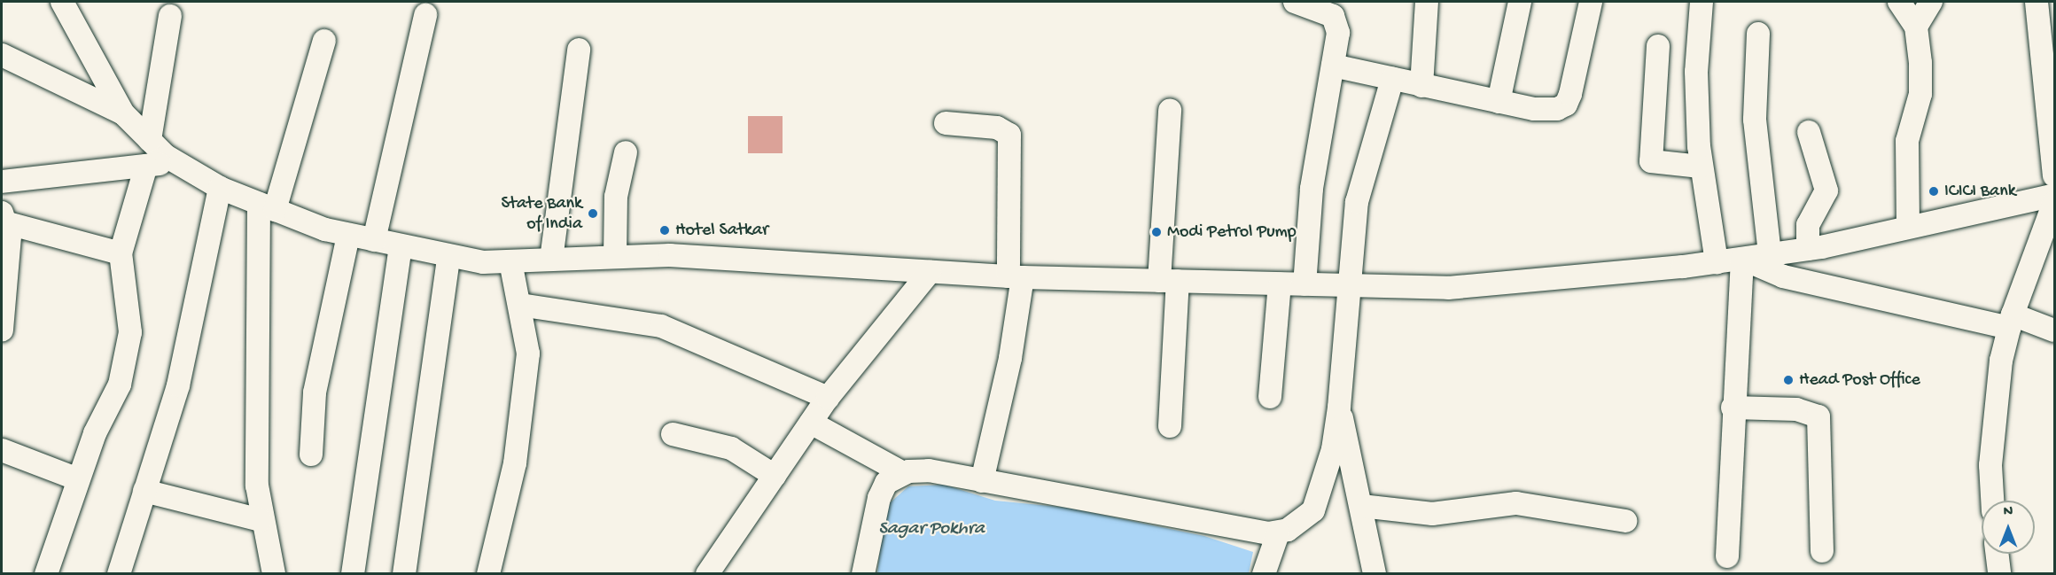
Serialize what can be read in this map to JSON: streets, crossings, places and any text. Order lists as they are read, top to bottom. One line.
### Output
{"water":["Sagar Pokhra"],"places":["ICICI Bank","State Bank of India","Hotel Satkar","Modi Petrol Pump","Head Post Office"],"north":"top"}
